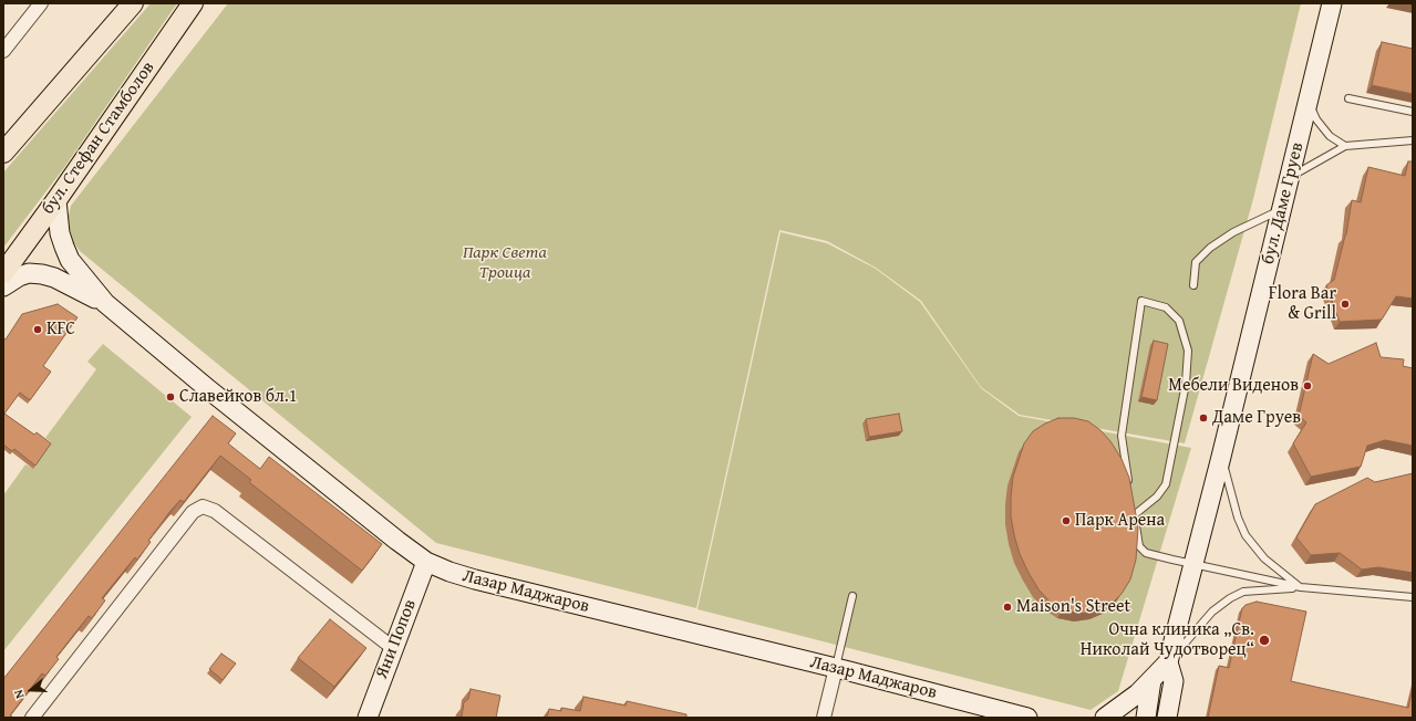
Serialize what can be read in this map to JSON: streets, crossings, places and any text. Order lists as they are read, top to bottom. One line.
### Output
{"streets":{"main road":["бул. Стефан Стамболов","бул. Даме Груев","Лазар Маджаров","Яни Попов"]},"crossings":[["бул. Стефан Стамболов","Лазар Маджаров"],["Лазар Маджаров","Яни Попов"]],"parks":["Парк Света Троица"],"places":["Flora Bar & Grill","KFC","Мебели Виденов","Славейков бл.1","Даме Груев","Парк Арена","Maison's Street","Oчна клиника „Св. Николай Чудотворец“"],"north":"left"}
